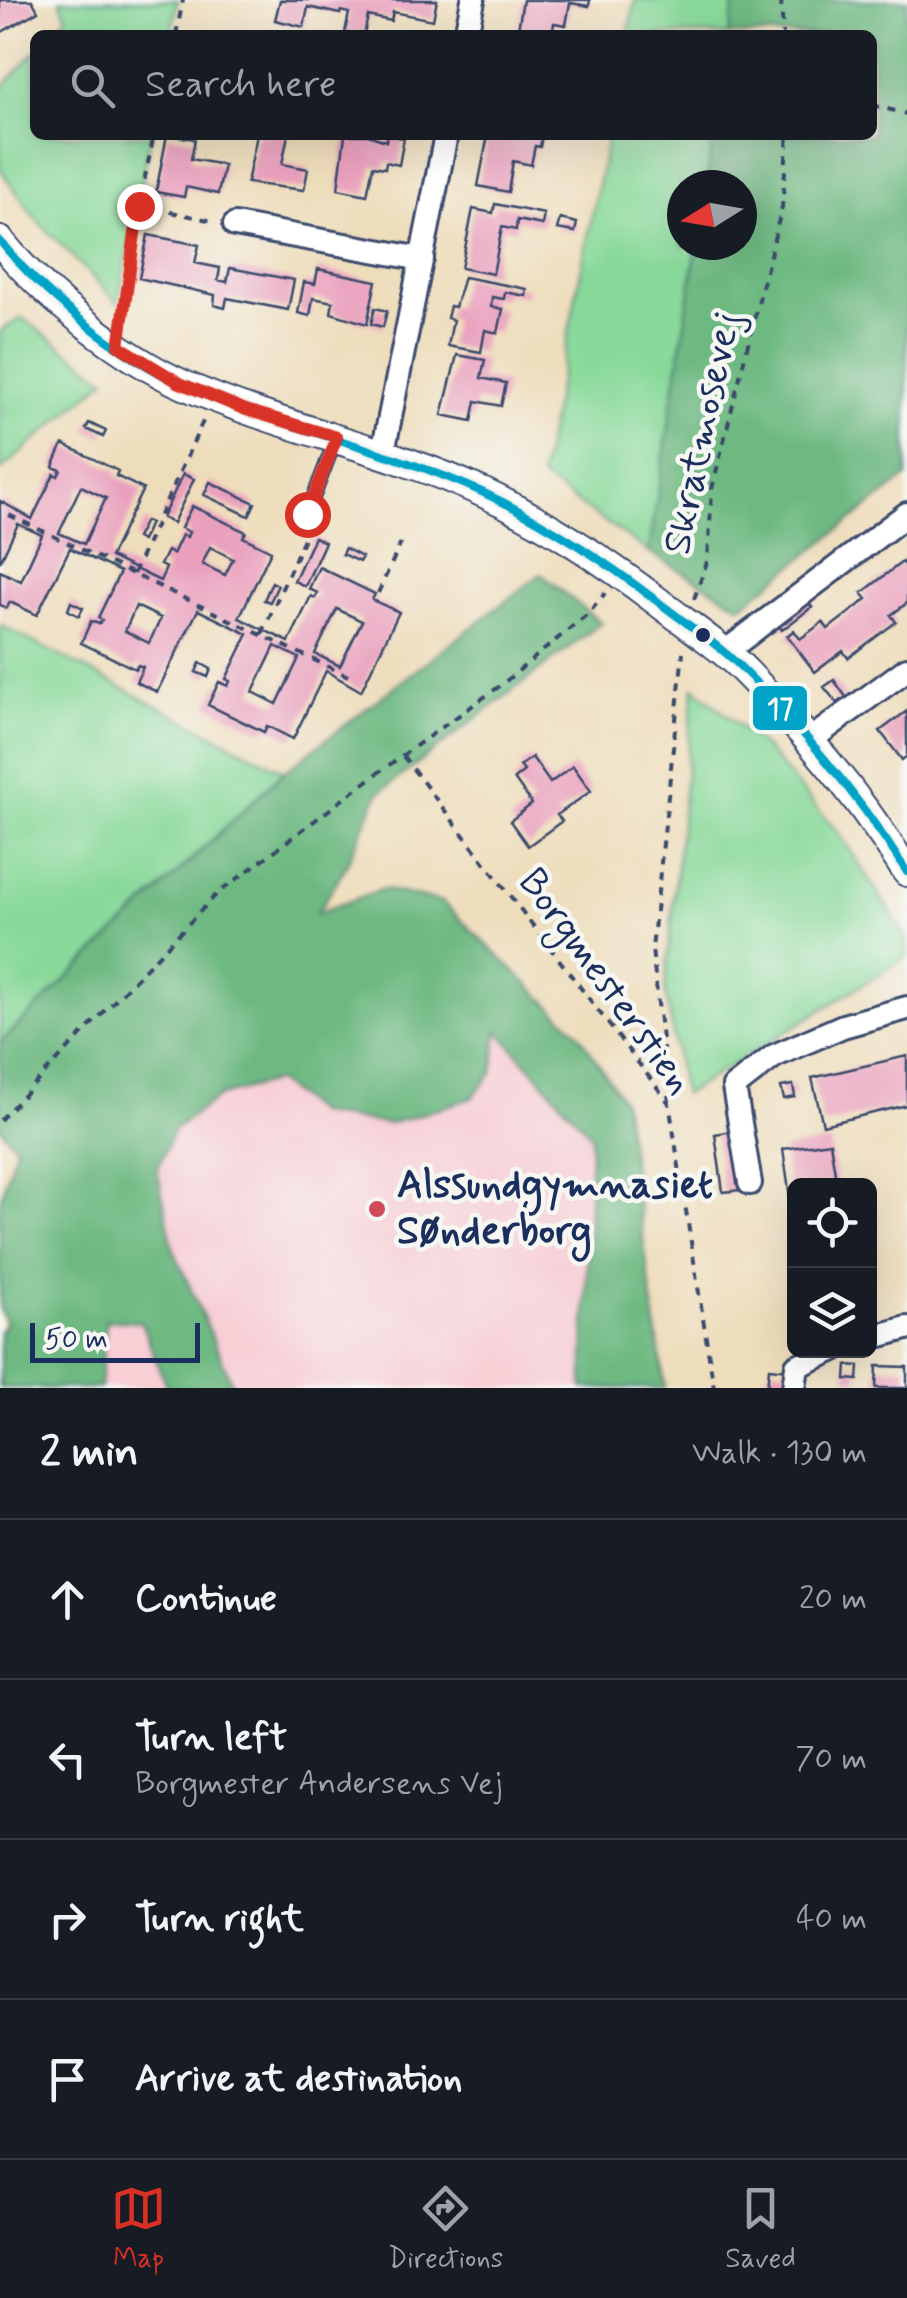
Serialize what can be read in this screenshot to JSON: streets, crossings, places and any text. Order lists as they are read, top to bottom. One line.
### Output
{"streets":{"path":["Skratmosevej","Borgmesterstien"]},"crossings":[["Skratmosevej","Borgmesterstien"]],"places":["Alssundgymnasiet Sønderborg"],"lines":["transit line 17"],"scale_bar":"50 m","north":"left","page":{"search":"Search here","scale":"50 m","heading":["2 min","Walk · 130 m"],"list":[["Continue","20 m"],["Turn left","Borgmester Andersens Vej","70 m"],["Turn right","40 m"],"Arrive at destination"],"nav":["Map","Directions","Saved"]}}
